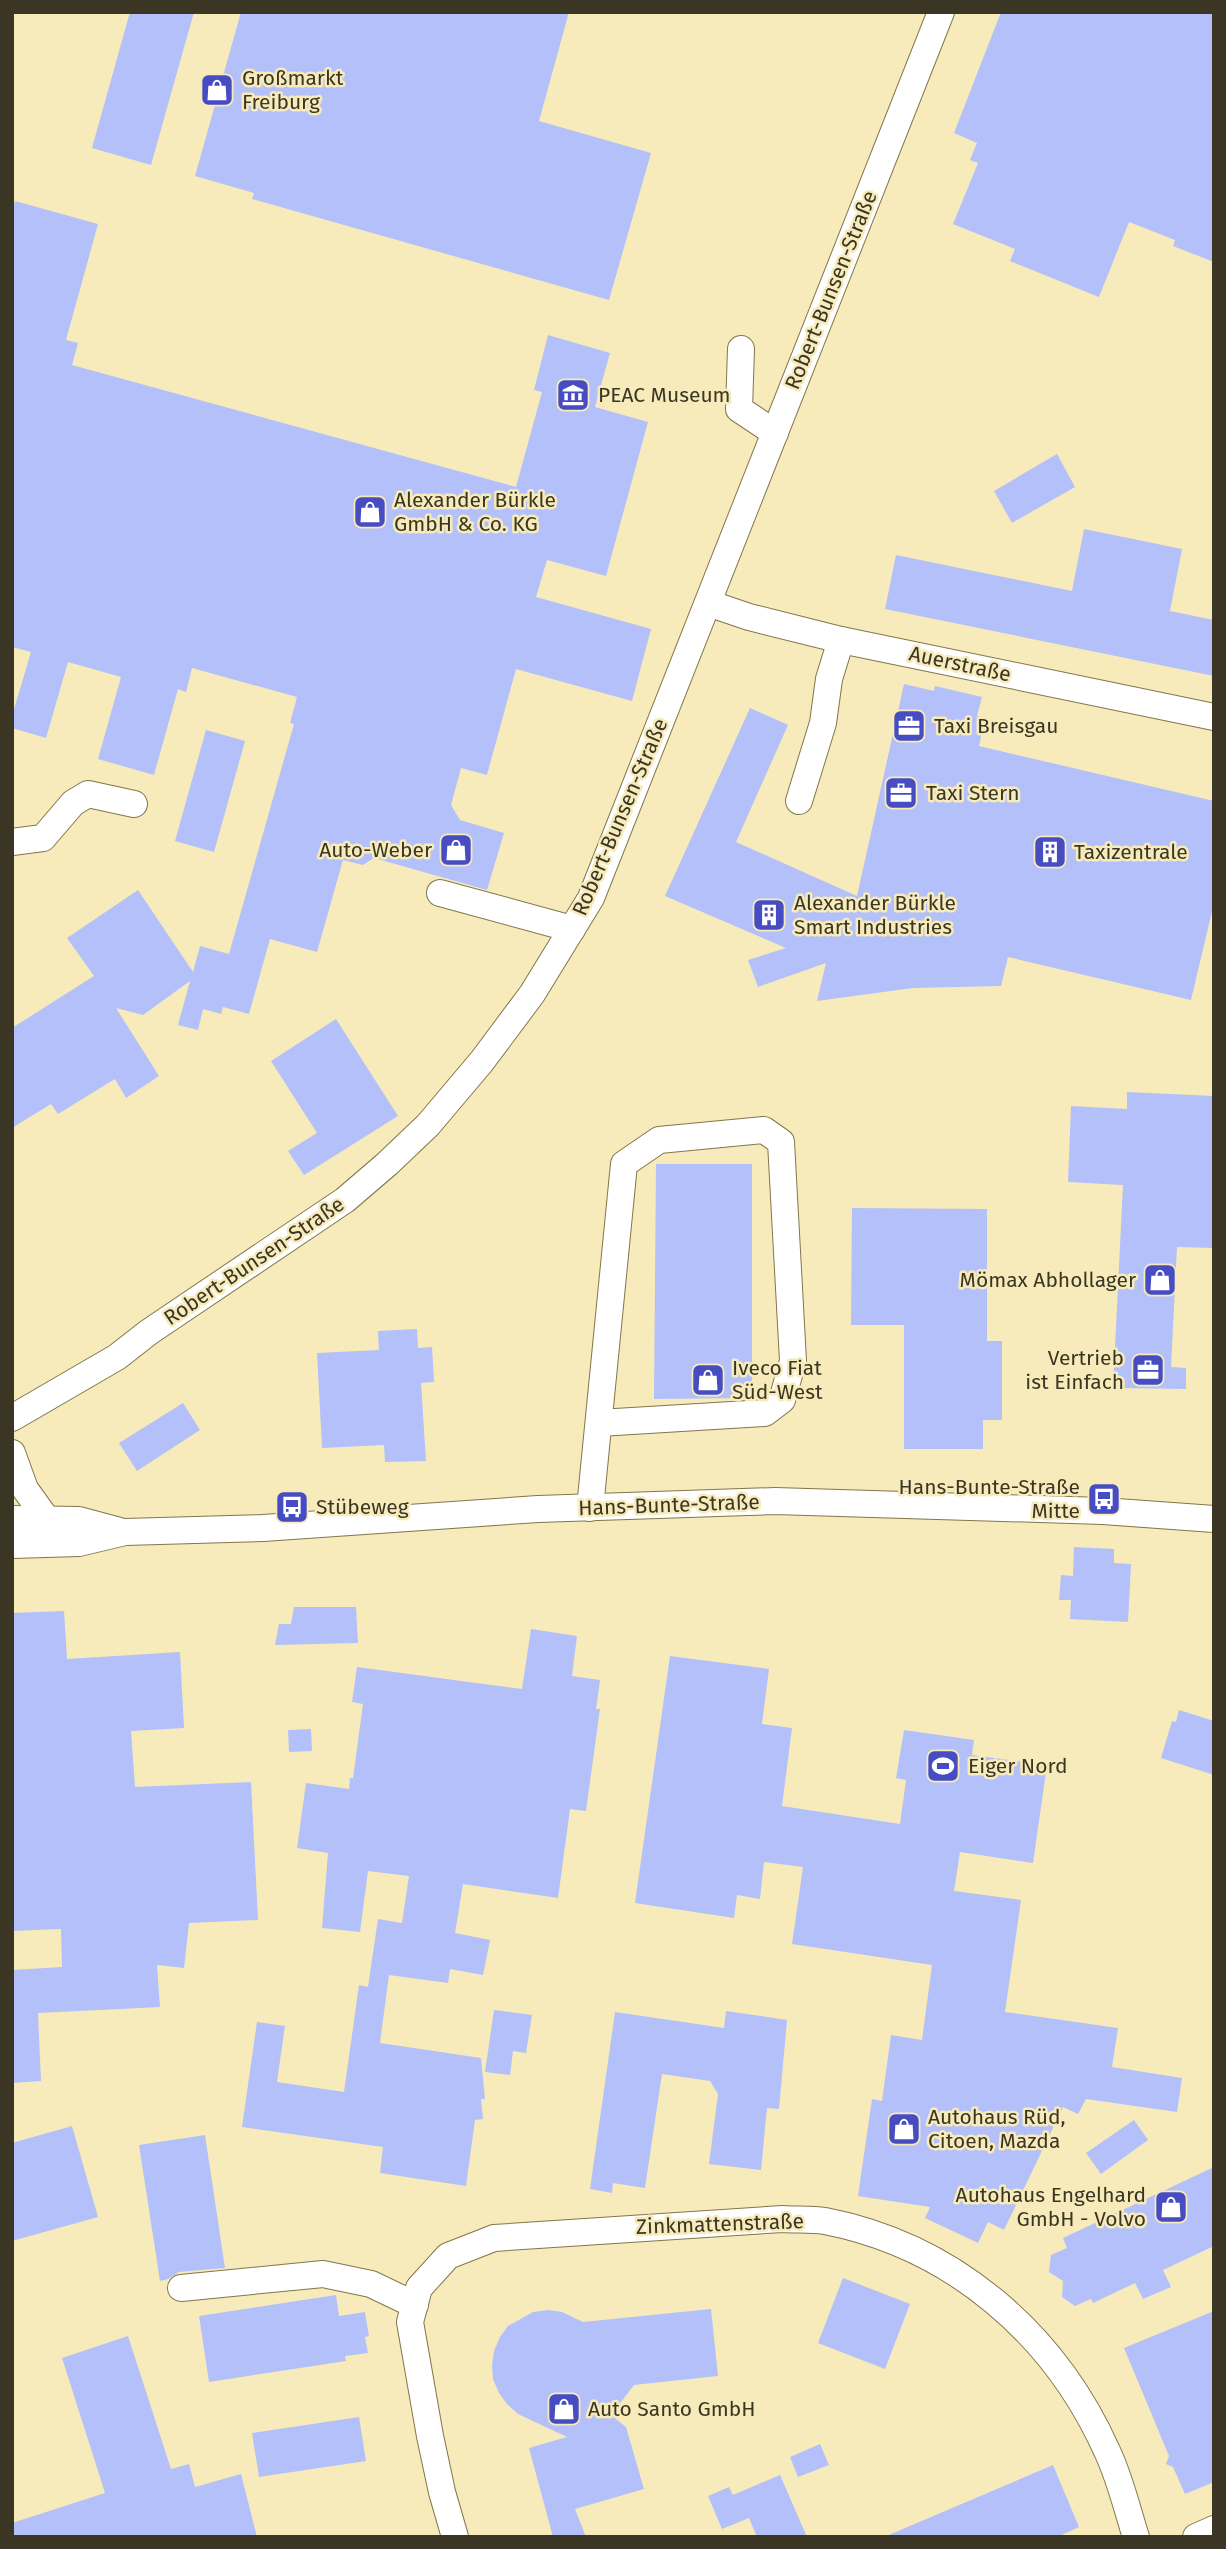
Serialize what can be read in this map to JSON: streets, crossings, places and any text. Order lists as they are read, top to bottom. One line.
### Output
{"streets":{"street":["Robert-Bunsen-Straße","Auerstraße","Hans-Bunte-Straße","Zinkmattenstraße"]},"crossings":[["Robert-Bunsen-Straße","Auerstraße"]],"places":{"shop":["Großmarkt Freiburg","Alexander Bürkle GmbH & Co. KG","Auto-Weber","Mömax Abhollager","Iveco Fiat Süd-West","Autohaus Rüd, Citoen, Mazda","Autohaus Engelhard GmbH - Volvo","Auto Santo GmbH"],"museum":["PEAC Museum"],"office":["Taxi Breisgau","Taxi Stern","Vertrieb ist Einfach"],"building":["Taxizentrale","Alexander Bürkle Smart Industries"],"bus stop":["Hans-Bunte-Straße Mitte","Stübeweg"],"sports":["Eiger Nord"]}}
